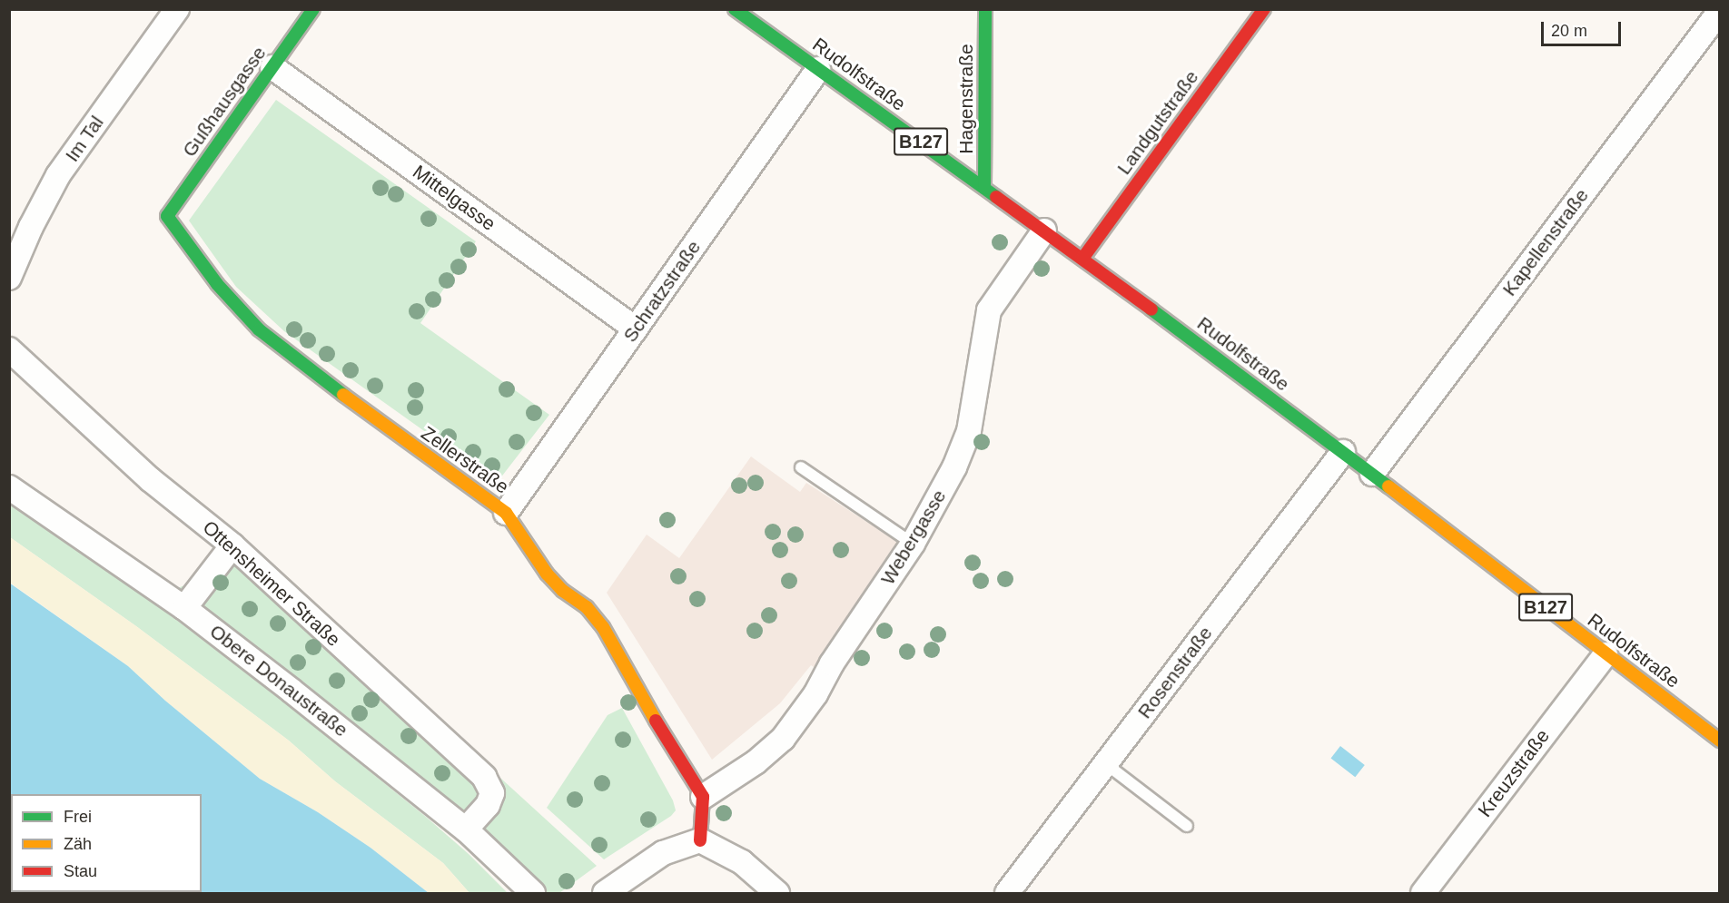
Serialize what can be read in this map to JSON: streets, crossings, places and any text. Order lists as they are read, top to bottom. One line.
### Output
{"streets":{"main road":["Rudolfstraße","Hagenstraße","Gußhausgasse","Landgutstraße","B127","Zellerstraße"],"street":["Im Tal","Mittelgasse","Kapellenstraße","Schratzstraße","Webergasse","Ottensheimer Straße","Rosenstraße","Obere Donaustraße","Kreuzstraße"]},"crossings":[["Rudolfstraße","Hagenstraße"],["Rudolfstraße","Landgutstraße"],["Rudolfstraße","Kapellenstraße"],["Rudolfstraße","Schratzstraße"],["Rudolfstraße","Webergasse"],["Rudolfstraße","Rosenstraße"],["Rudolfstraße","Kreuzstraße"],["Gußhausgasse","Mittelgasse"],["Gußhausgasse","Zellerstraße"],["Mittelgasse","Schratzstraße"],["Schratzstraße","Zellerstraße"],["Zellerstraße","Webergasse"],["Ottensheimer Straße","Obere Donaustraße"]],"legend":["Frei","Zäh","Stau"],"scale_bar":"20 m"}
